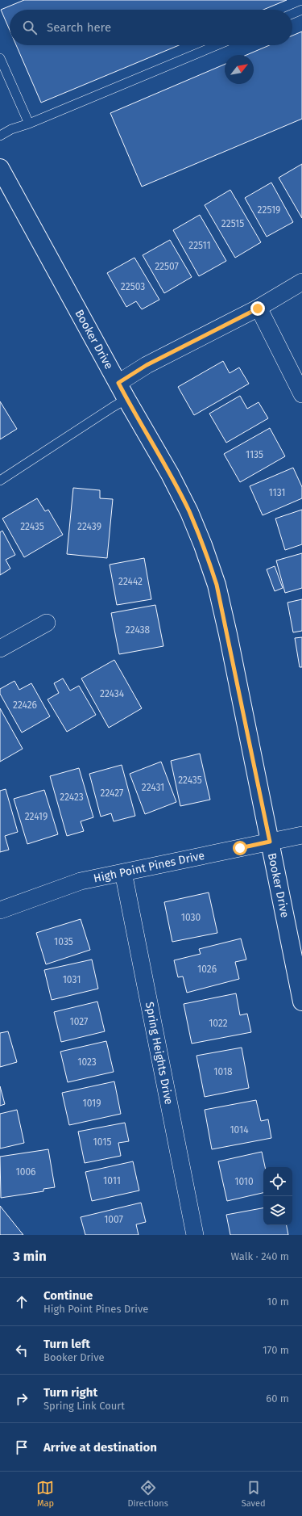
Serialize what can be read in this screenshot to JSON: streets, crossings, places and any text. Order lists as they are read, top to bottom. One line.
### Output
{"streets":{"street":["Booker Drive","High Point Pines Drive","Spring Heights Drive"]},"crossings":[["Booker Drive","High Point Pines Drive"],["High Point Pines Drive","Spring Heights Drive"]],"house_numbers":["22519","22515","22511","22507","22503","1135","1131","22435","22439","22442","22438","22434","22426","22435","22431","22427","22423","22419","1030","1035","1026","1031","1027","1022","1023","1018","1019","1014","1015","1006","1011","1010","1007"],"north":"top right","page":{"search":"Search here","heading":["3 min","Walk · 240 m"],"list":[["Continue","High Point Pines Drive","10 m"],["Turn left","Booker Drive","170 m"],["Turn right","Spring Link Court","60 m"],"Arrive at destination"],"nav":["Map","Directions","Saved"]}}
